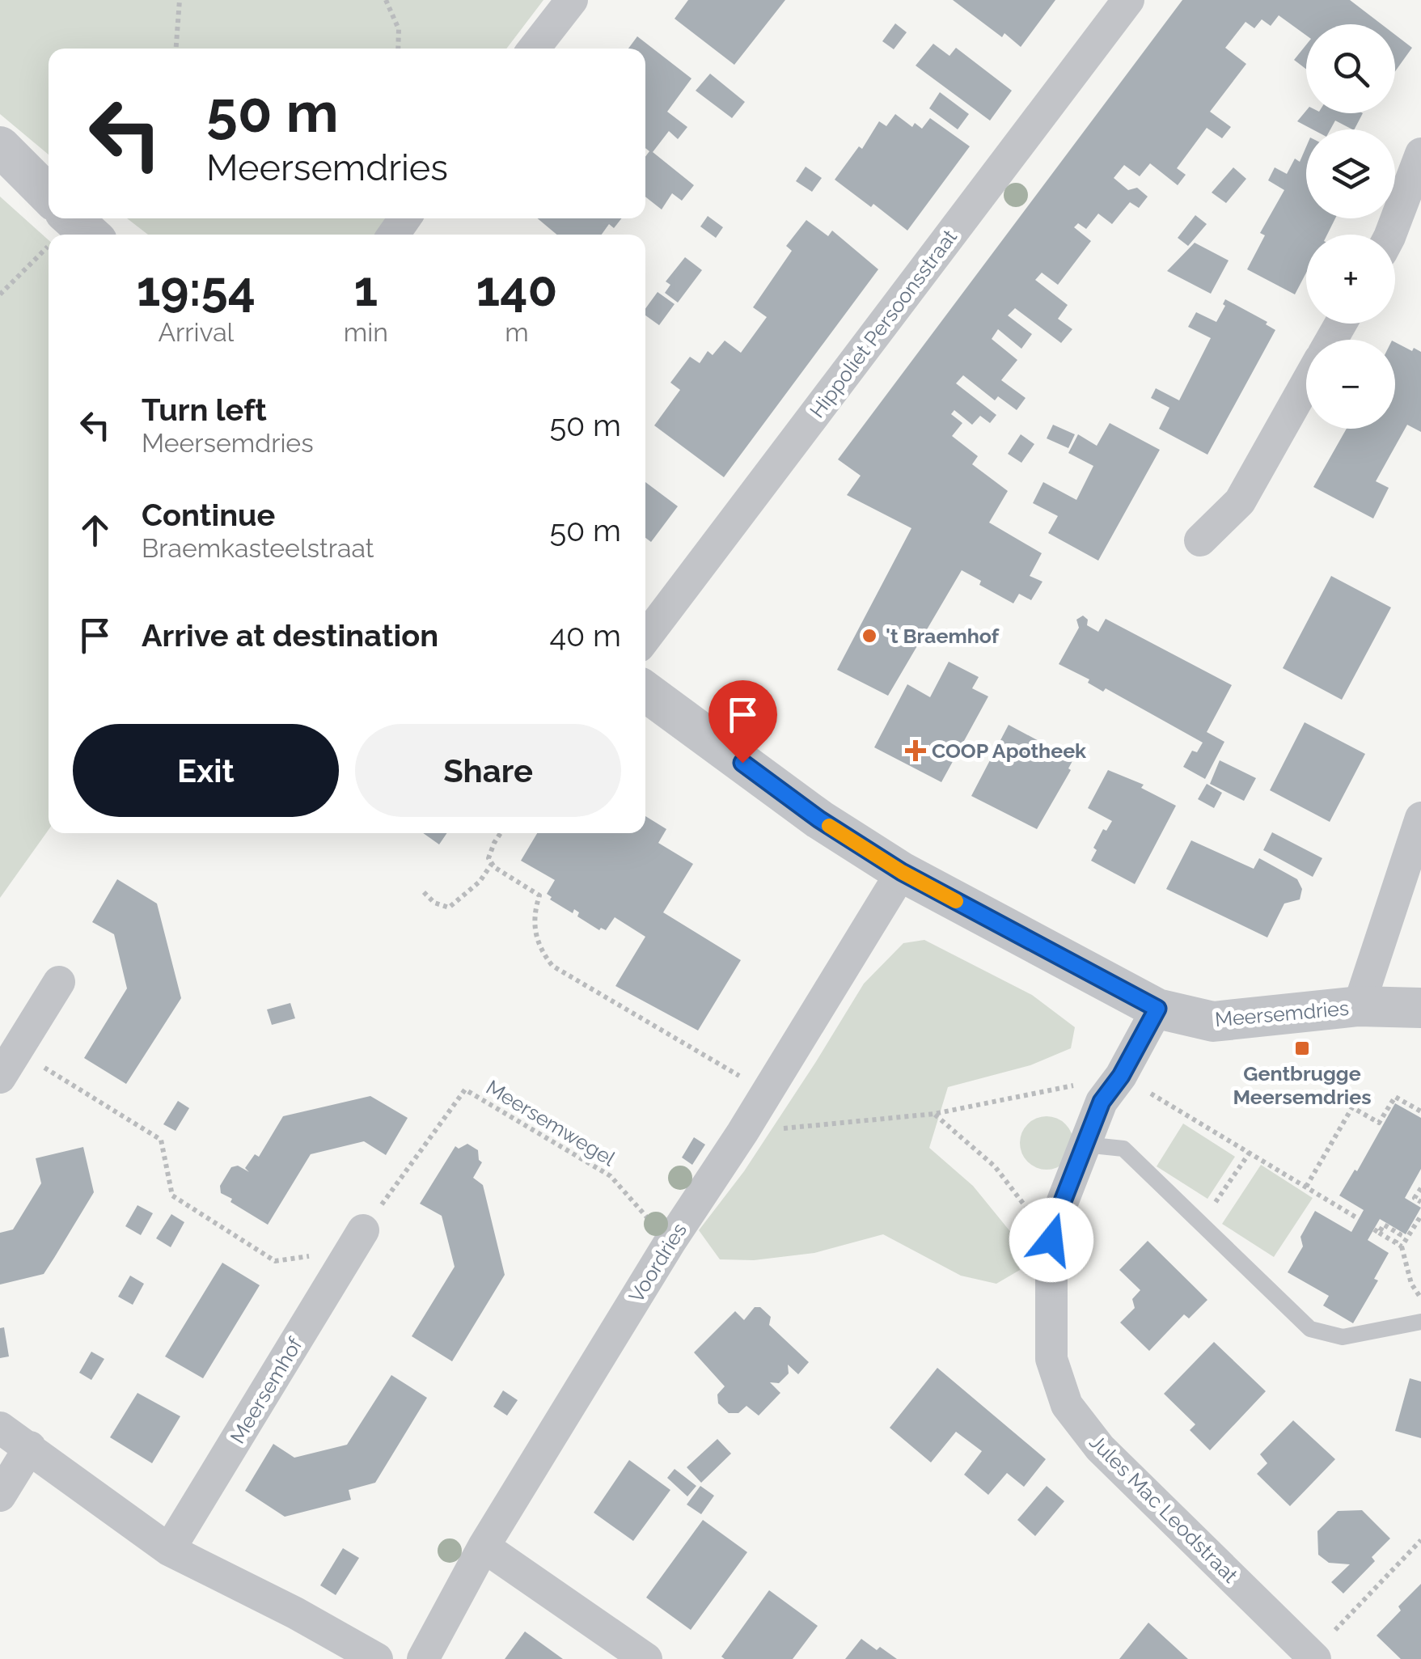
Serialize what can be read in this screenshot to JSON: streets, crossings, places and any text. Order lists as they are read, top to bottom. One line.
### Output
{"streets":{"street":["Hippoliet Persoonsstraat","Meersemdries","Voordries","Meersemhof","Jules Mac Leodstraat"],"path":["Meersemwegel"]},"crossings":[["Meersemdries","Voordries"],["Meersemwegel","Voordries"],["Meersemwegel","Meersemhof"]],"places":{"other":["'t Braemhof"],"health":["COOP Apotheek"],"transit":["Gentbrugge Meersemdries"]},"page":{"map_buttons":["+","−"],"turn":["50 m","Meersemdries"],"eta":["19:54","Arrival","1","min","140","m"],"list":[{"name":"Turn left","note":"Meersemdries","value":"50 m"},{"name":"Continue","note":"Braemkasteelstraat","value":"50 m"},{"name":"Arrive at destination","value":"40 m"}],"buttons":["Exit","Share"]}}
